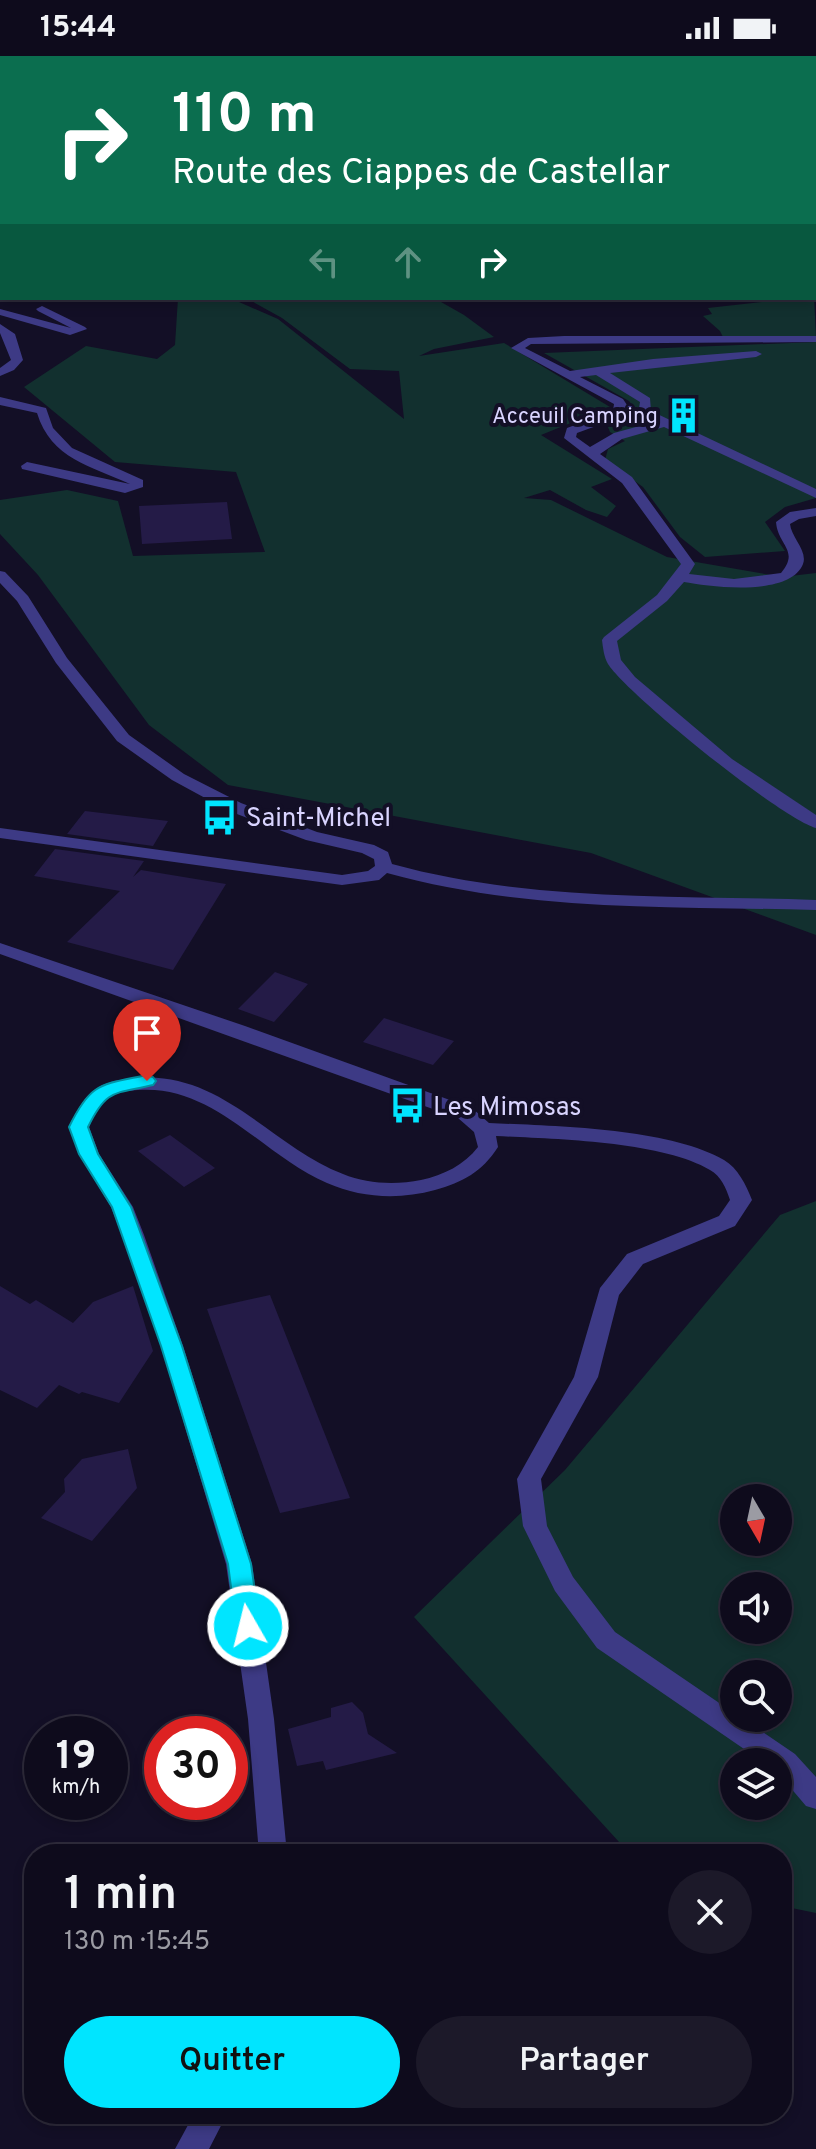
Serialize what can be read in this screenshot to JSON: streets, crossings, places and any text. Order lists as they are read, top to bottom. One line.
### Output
{"places":{"building":["Acceuil Camping"],"bus stop":["Saint-Michel","Les Mimosas"]},"north":"bottom","page":{"status":"15:44","turn":["110 m","Route des Ciappes de Castellar"],"speed":"19 km/h","limit":"30","heading":["1 min","130 m · 15:45"],"buttons":["Quitter","Partager"]}}
